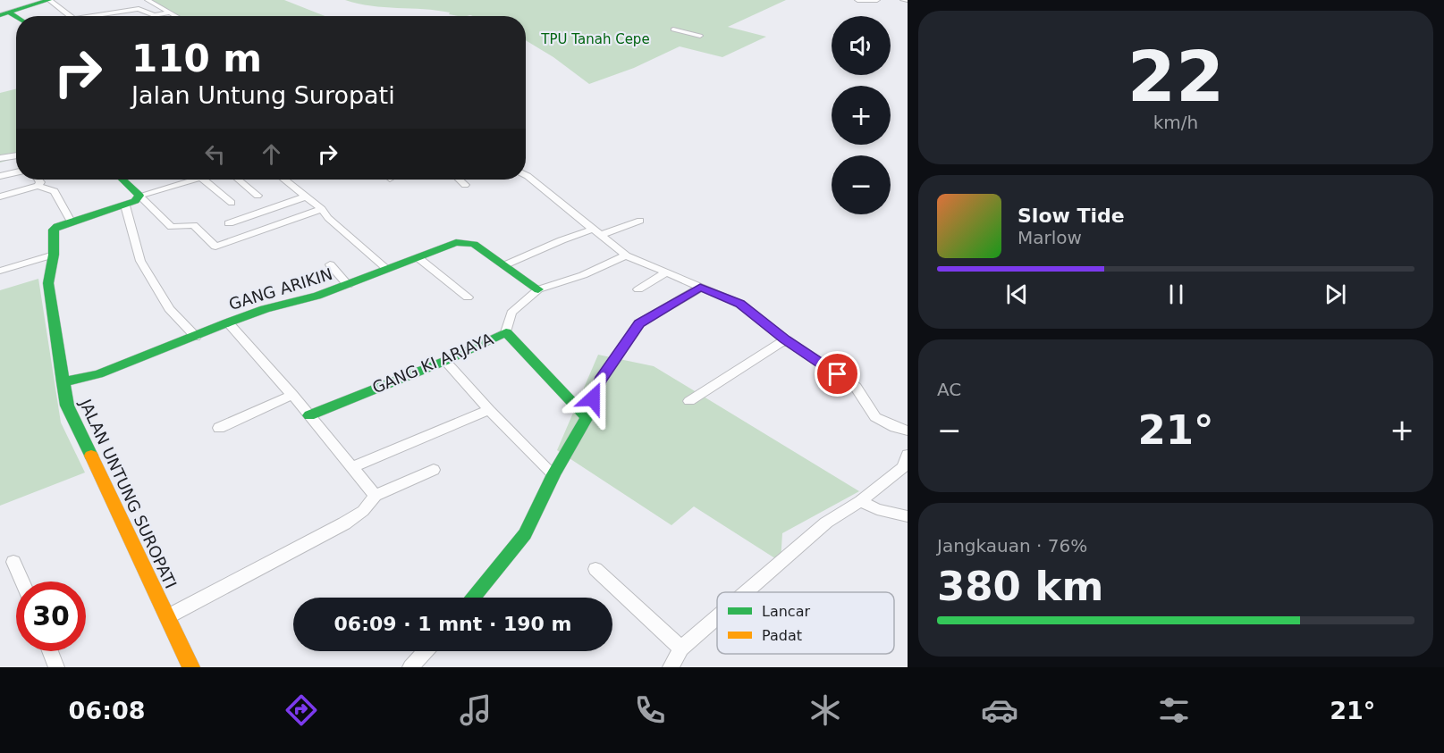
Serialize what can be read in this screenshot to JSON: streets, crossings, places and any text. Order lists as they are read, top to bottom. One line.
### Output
{"streets":{"main road":["GANG ARIKIN","GANG KI ARJAYA","JALAN UNTUNG SUROPATI"]},"crossings":[["GANG ARIKIN","JALAN UNTUNG SUROPATI"]],"parks":["TPU Tanah Cepe"],"legend":["Lancar","Padat"],"page":{"tile":[["22","km/h"],"AC",["Jangkauan · 76%","380 km"]],"map_buttons":["+","−"],"turn":["110 m","Jalan Untung Suropati"],"song":["Slow Tide","Marlow"],"heat":["−","21°","+"],"limit":"30","trip":"06:09 · 1 mnt · 190 m","tabs":["06:08","21°"]}}
